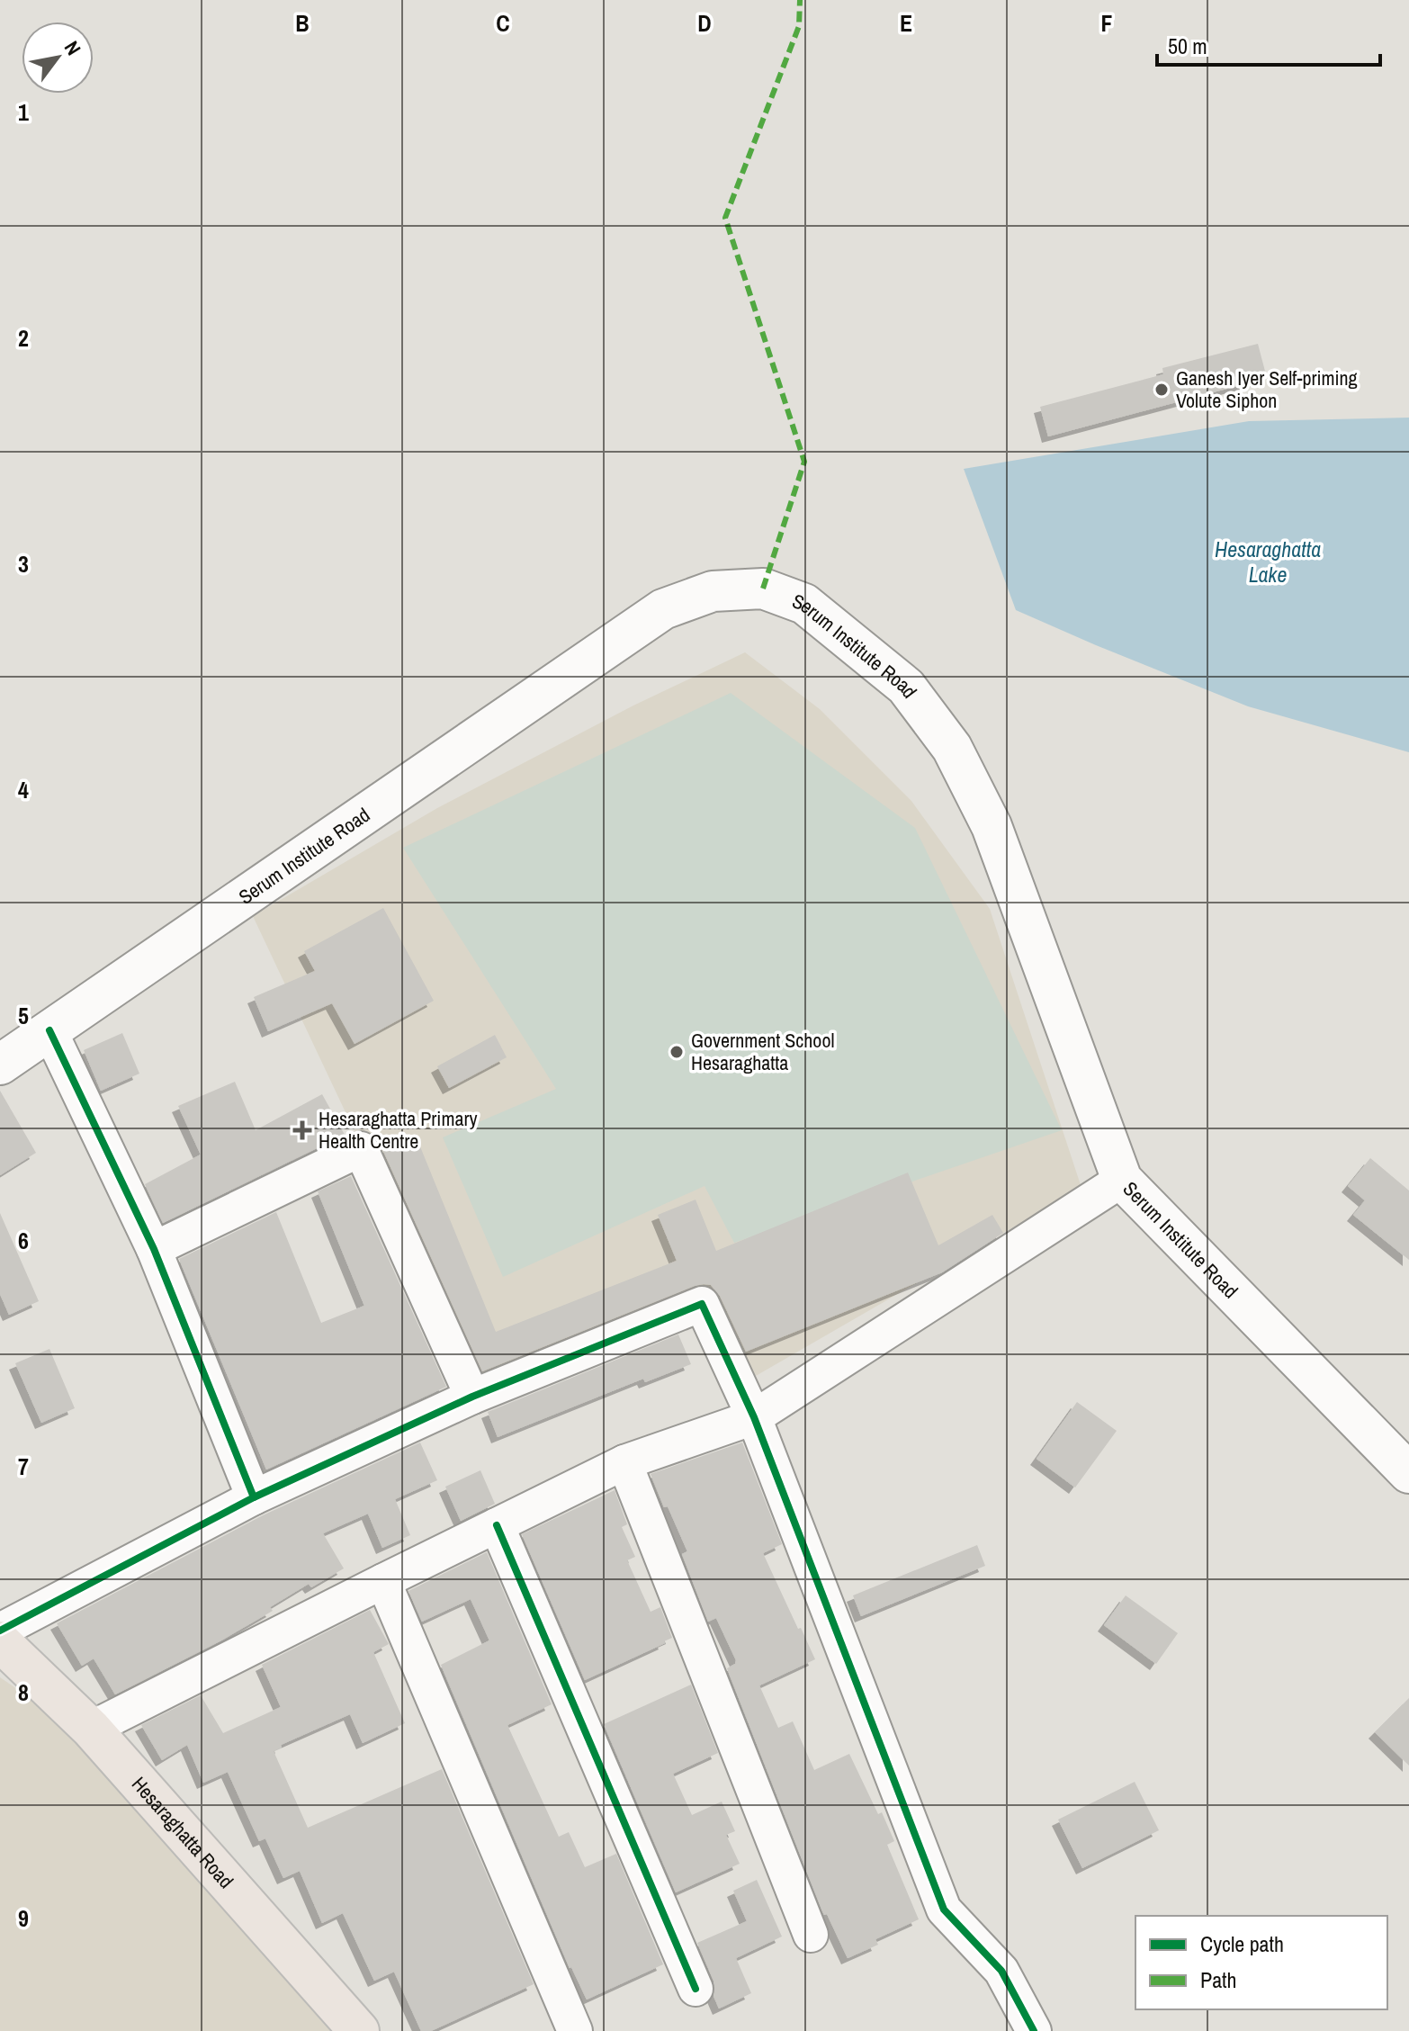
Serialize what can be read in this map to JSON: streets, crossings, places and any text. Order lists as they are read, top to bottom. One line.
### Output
{"streets":{"main road":["Serum Institute Road","Hesaraghatta Road"]},"water":["Hesaraghatta Lake"],"places":{"other":["Ganesh Iyer Self-priming Volute Siphon","Government School Hesaraghatta"],"health":["Hesaraghatta Primary Health Centre"]},"legend":["Cycle path","Path"],"scale_bar":"50 m","north":"top right","grid":{"columns":["B","C","D","E","F"],"rows":["1","2","3","4","5","6","7","8","9"]}}
